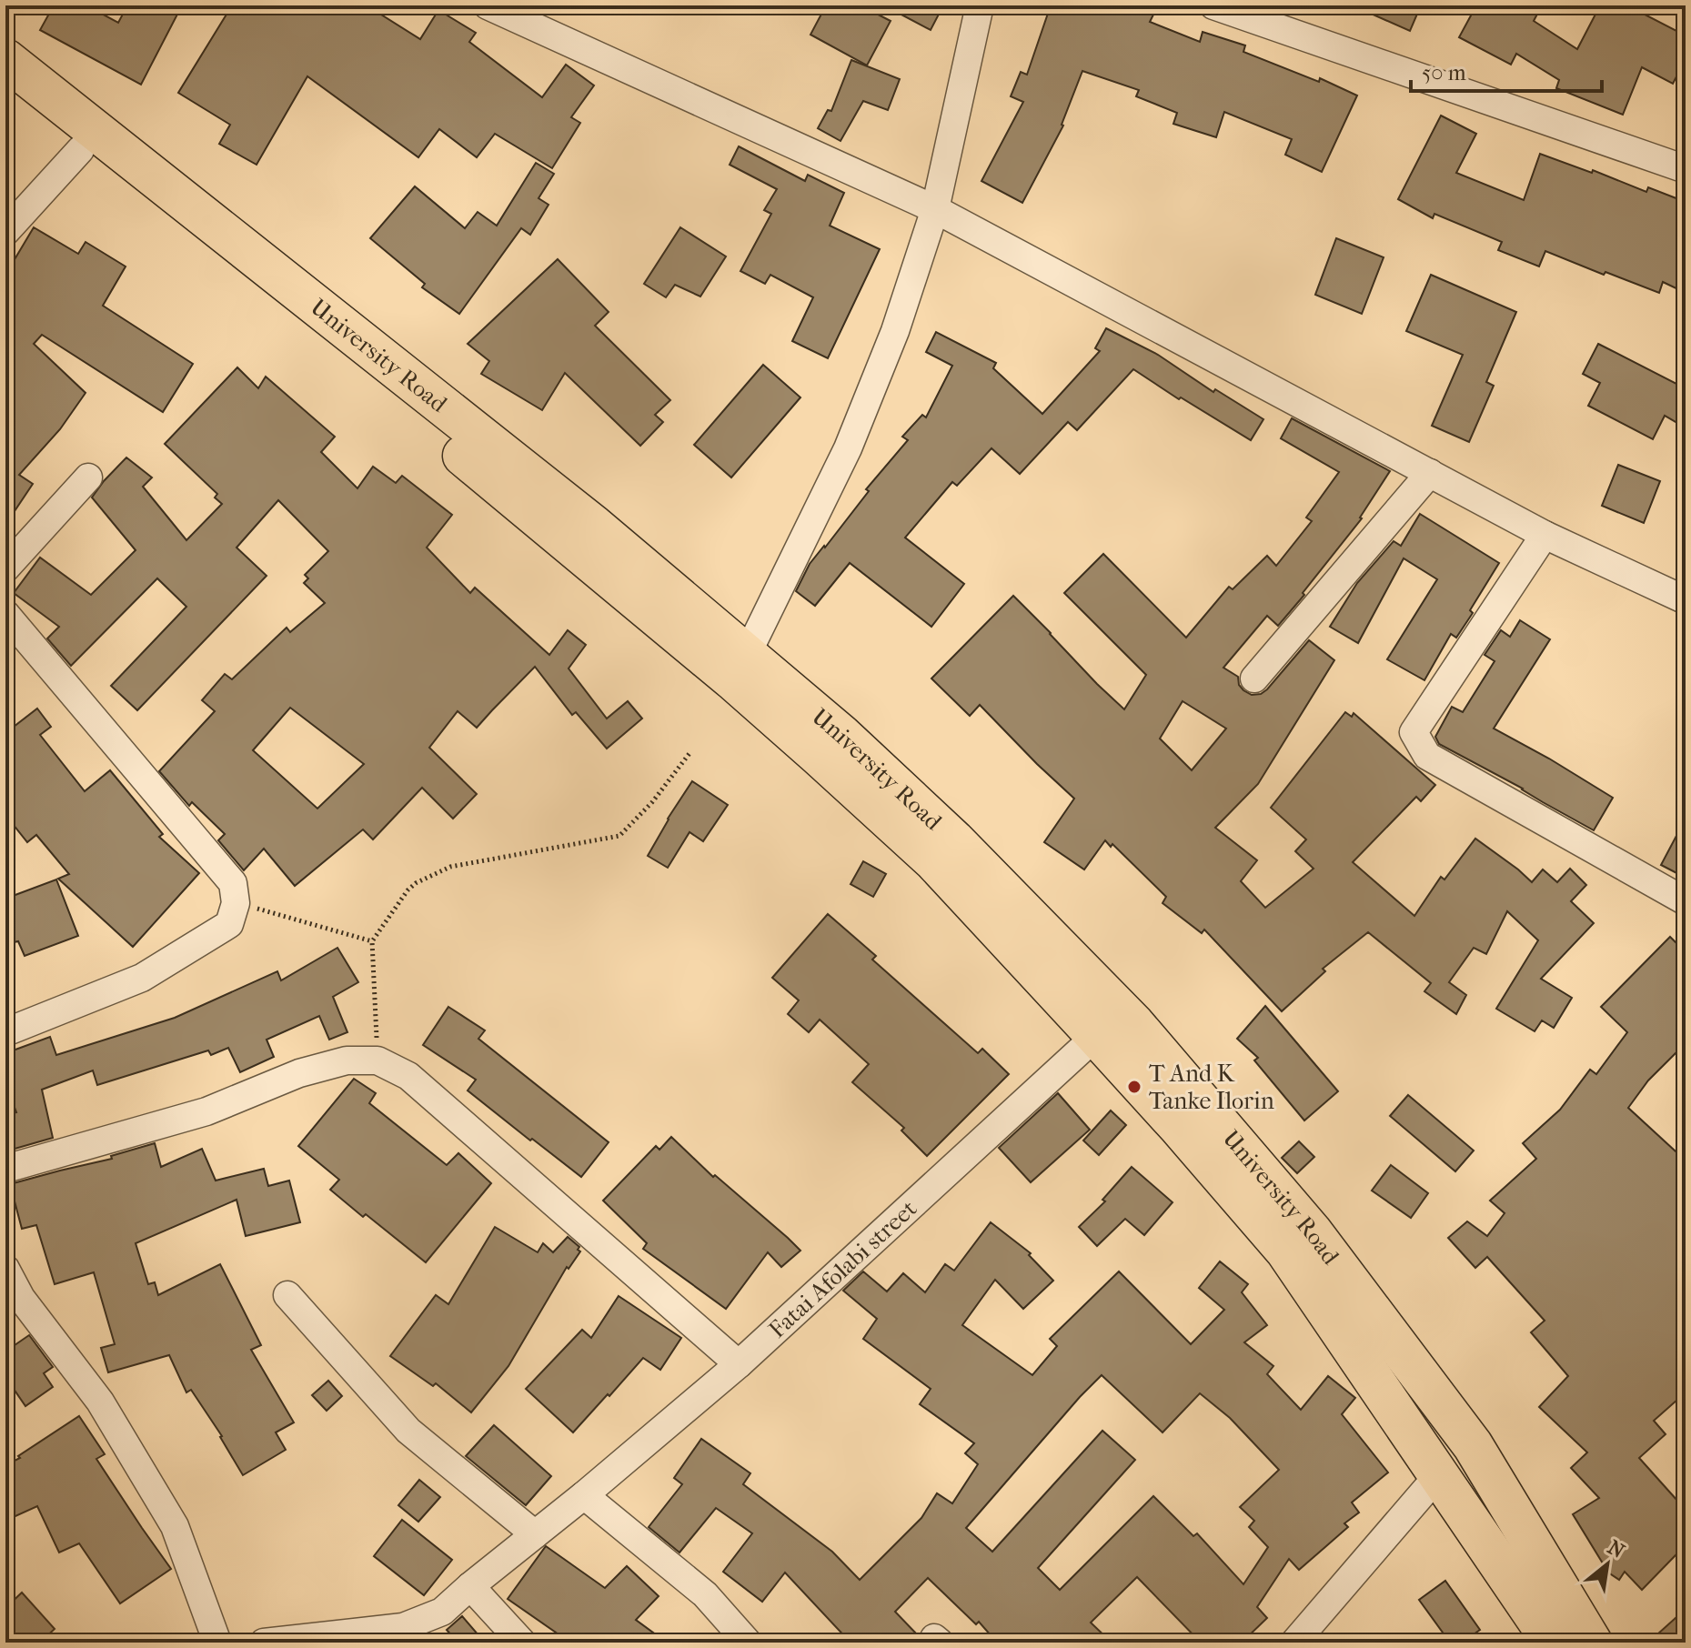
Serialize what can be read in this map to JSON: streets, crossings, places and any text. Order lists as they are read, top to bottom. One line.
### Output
{"streets":{"main road":["University Road"],"street":["Fatai Afolabi street"]},"crossings":[["University Road","Fatai Afolabi street"]],"places":["T And K Tanke Ilorin"],"scale_bar":"50 m","north":"top right"}
